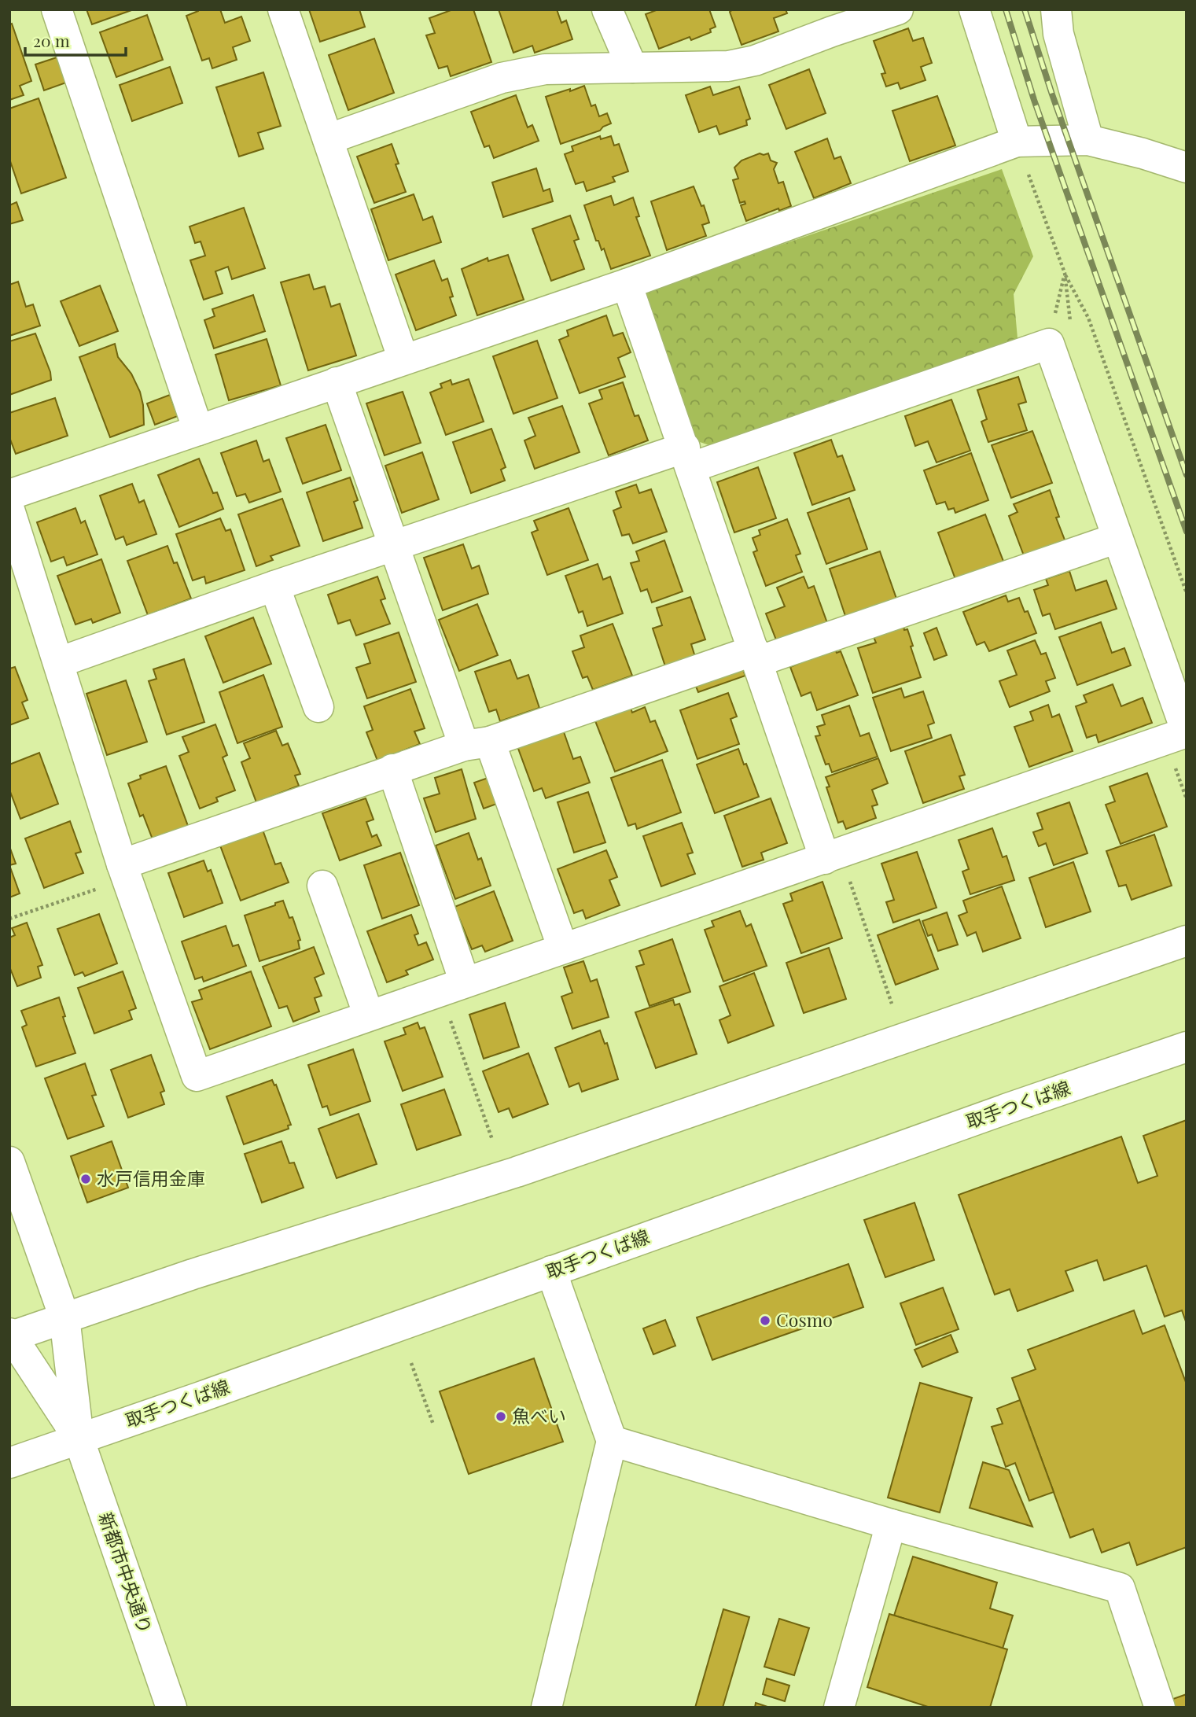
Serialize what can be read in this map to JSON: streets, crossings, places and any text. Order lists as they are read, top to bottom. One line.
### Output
{"streets":{"street":["取手つくば線","新都市中央通り"]},"crossings":[["取手つくば線","新都市中央通り"]],"places":["水戸信用金庫","Cosmo","魚べい"],"scale_bar":"20 m"}
